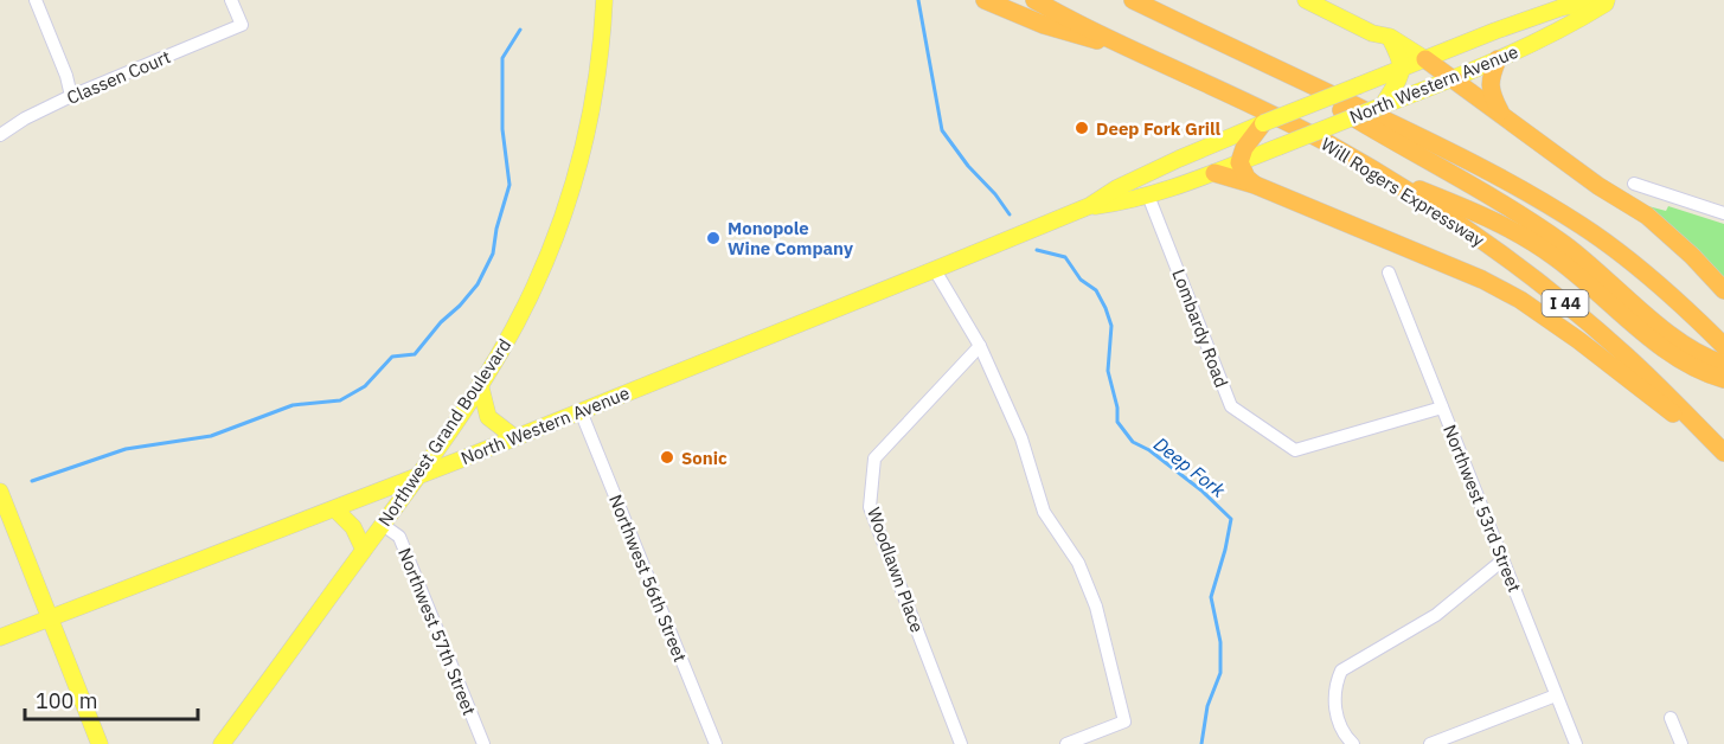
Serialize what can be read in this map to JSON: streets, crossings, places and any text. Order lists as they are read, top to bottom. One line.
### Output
{"streets":{"highway":["Will Rogers Expressway","I 44"],"main road":["North Western Avenue","Northwest Grand Boulevard"],"street":["Classen Court","Lombardy Road","Northwest 53rd Street","Woodlawn Place","Northwest 56th Street","Northwest 57th Street"]},"crossings":[["North Western Avenue","Lombardy Road"],["North Western Avenue","Northwest Grand Boulevard"],["North Western Avenue","Northwest 56th Street"],["Lombardy Road","Northwest 53rd Street"],["Northwest Grand Boulevard","Northwest 57th Street"]],"water":["Deep Fork"],"places":["Deep Fork Grill","Monopole Wine Company","Sonic"],"scale_bar":"100 m"}
